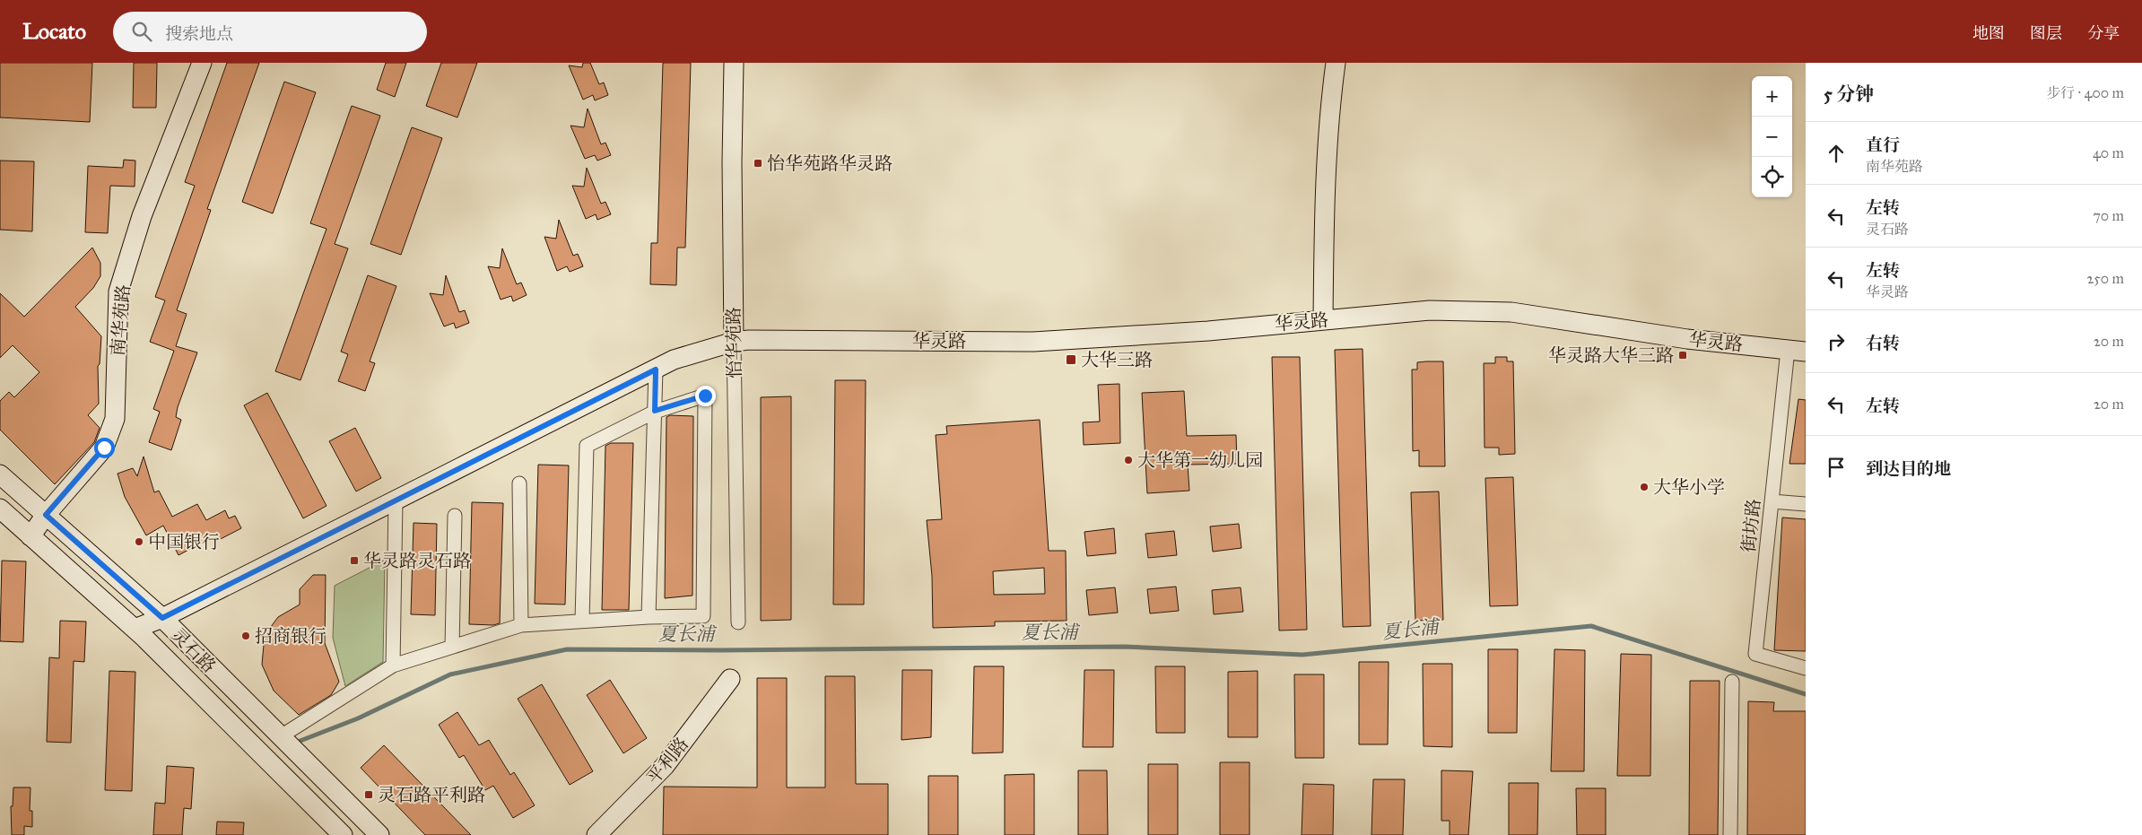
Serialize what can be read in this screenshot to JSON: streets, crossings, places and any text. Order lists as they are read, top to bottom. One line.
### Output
{"streets":{"main road":["南华苑路","华灵路","怡华苑路","灵石路","平利路"],"street":["街坊路"]},"crossings":[["南华苑路","灵石路"],["华灵路","怡华苑路"],["华灵路","街坊路"],["华灵路","灵石路"]],"water":["夏长浦"],"places":{"transit":["怡华苑路华灵路","华灵路大华三路","大华三路","华灵路灵石路","灵石路平利路"],"other":["大华第一幼儿园","大华小学","中国银行","招商银行"]},"page":{"header":"Locato","search":"搜索地点","nav":["地图","图层","分享"],"heading":["5 分钟","步行 · 400 m"],"map_buttons":["+","−"],"list":[["直行","南华苑路","40 m"],["左转","灵石路","70 m"],["左转","华灵路","250 m"],["右转","20 m"],["左转","20 m"],"到达目的地"]}}
